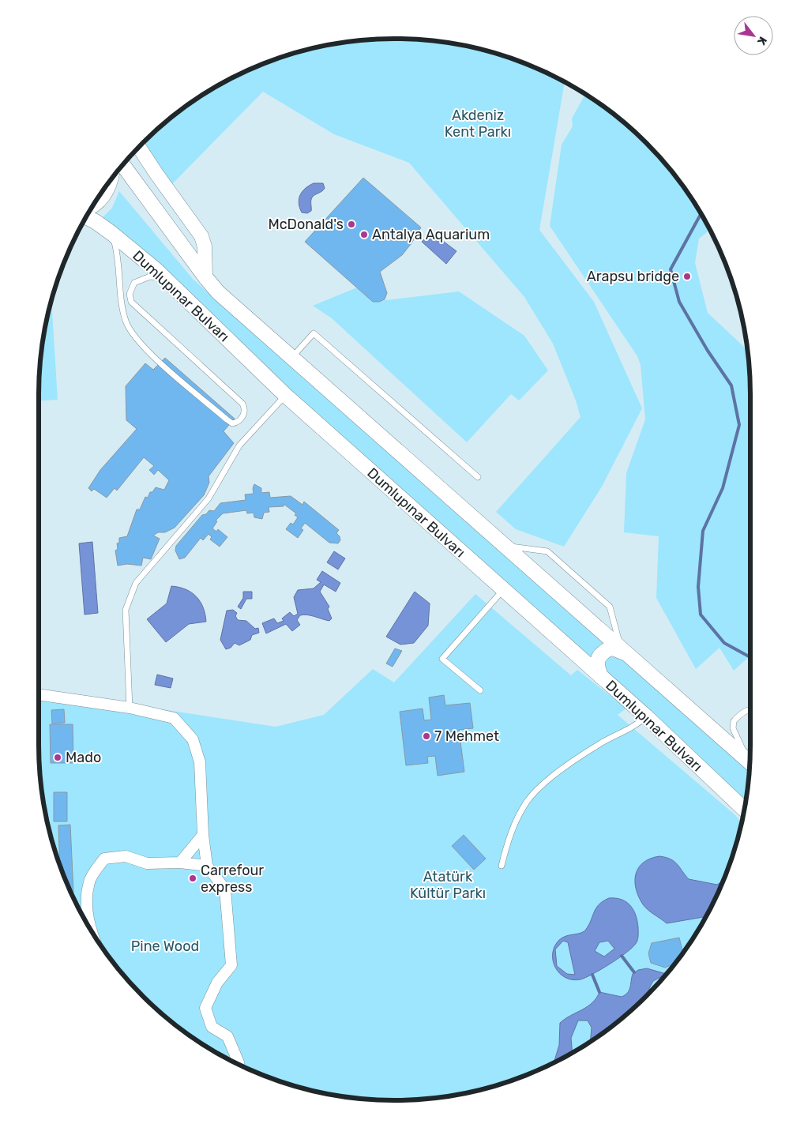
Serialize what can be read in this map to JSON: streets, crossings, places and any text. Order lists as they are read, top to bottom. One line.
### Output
{"streets":{"main road":["Dumlupınar Bulvarı"]},"parks":["Akdeniz Kent Parkı","Atatürk Kültür Parkı","Pine Wood"],"places":["McDonald's","Antalya Aquarium","Arapsu bridge","7 Mehmet","Mado","Carrefour express"],"north":"bottom right"}
